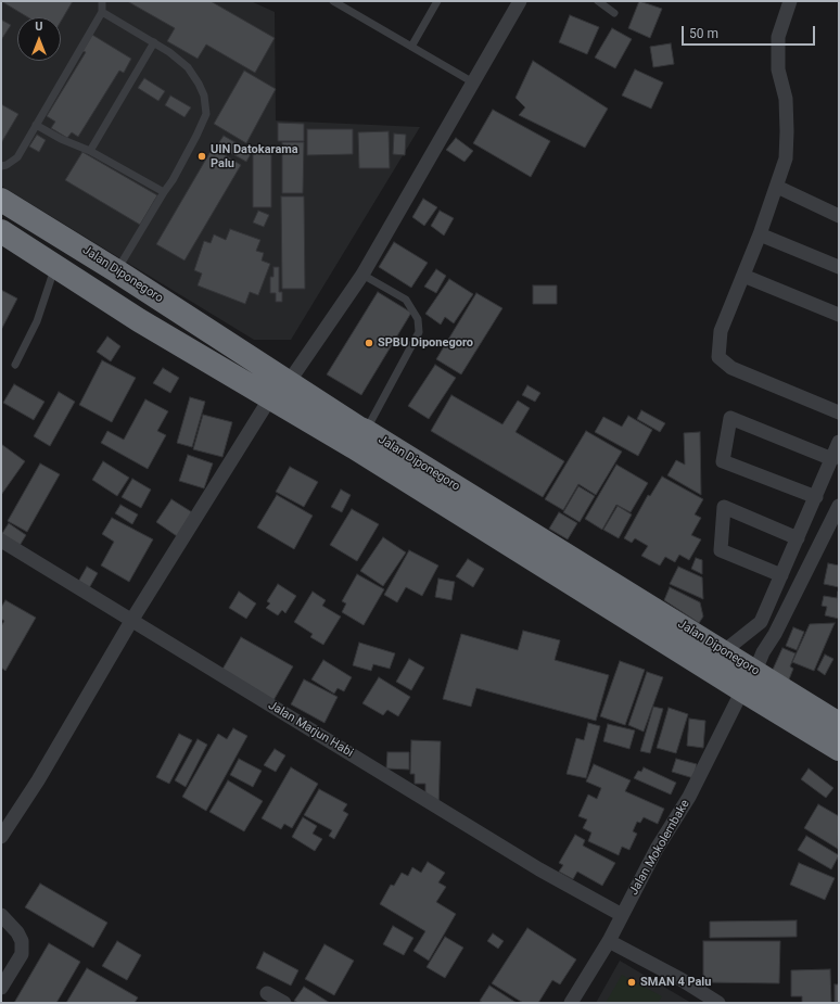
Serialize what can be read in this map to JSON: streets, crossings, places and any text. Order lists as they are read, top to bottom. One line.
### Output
{"streets":{"highway":["Jalan Diponegoro"],"street":["Jalan Marjun Habi","Jalan Mokolembake"]},"crossings":[["Jalan Diponegoro","Jalan Mokolembake"],["Jalan Marjun Habi","Jalan Mokolembake"]],"places":["UIN Datokarama Palu","SPBU Diponegoro","SMAN 4 Palu"],"scale_bar":"50 m","north":"top"}
